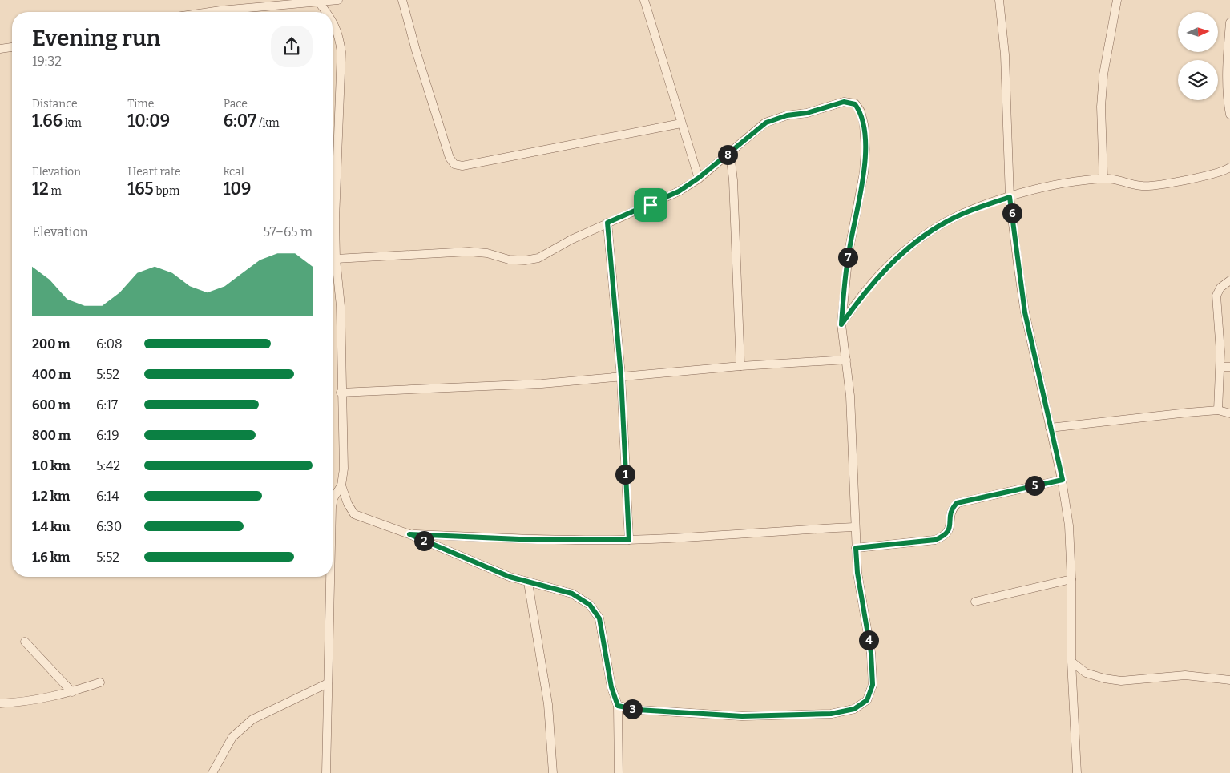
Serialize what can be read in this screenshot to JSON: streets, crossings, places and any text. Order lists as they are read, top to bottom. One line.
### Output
{"north":"right","page":{"heading":["Evening run","19:32"],"stats":[["Distance","1.66 km"],["Time","10:09"],["Pace","6:07 /km"],["Elevation","12 m"],["Heart rate","165 bpm"],["kcal","109"]],"pins":["8","6","7","1","5","2","4","3"],"chart":["Elevation","57–65 m"],"list":[{"name":"200 m","note":"6:08"},{"name":"400 m","note":"5:52"},{"name":"600 m","note":"6:17"},{"name":"800 m","note":"6:19"},{"name":"1.0 km","note":"5:42"},{"name":"1.2 km","note":"6:14"},{"name":"1.4 km","note":"6:30"},{"name":"1.6 km","note":"5:52"}]}}
